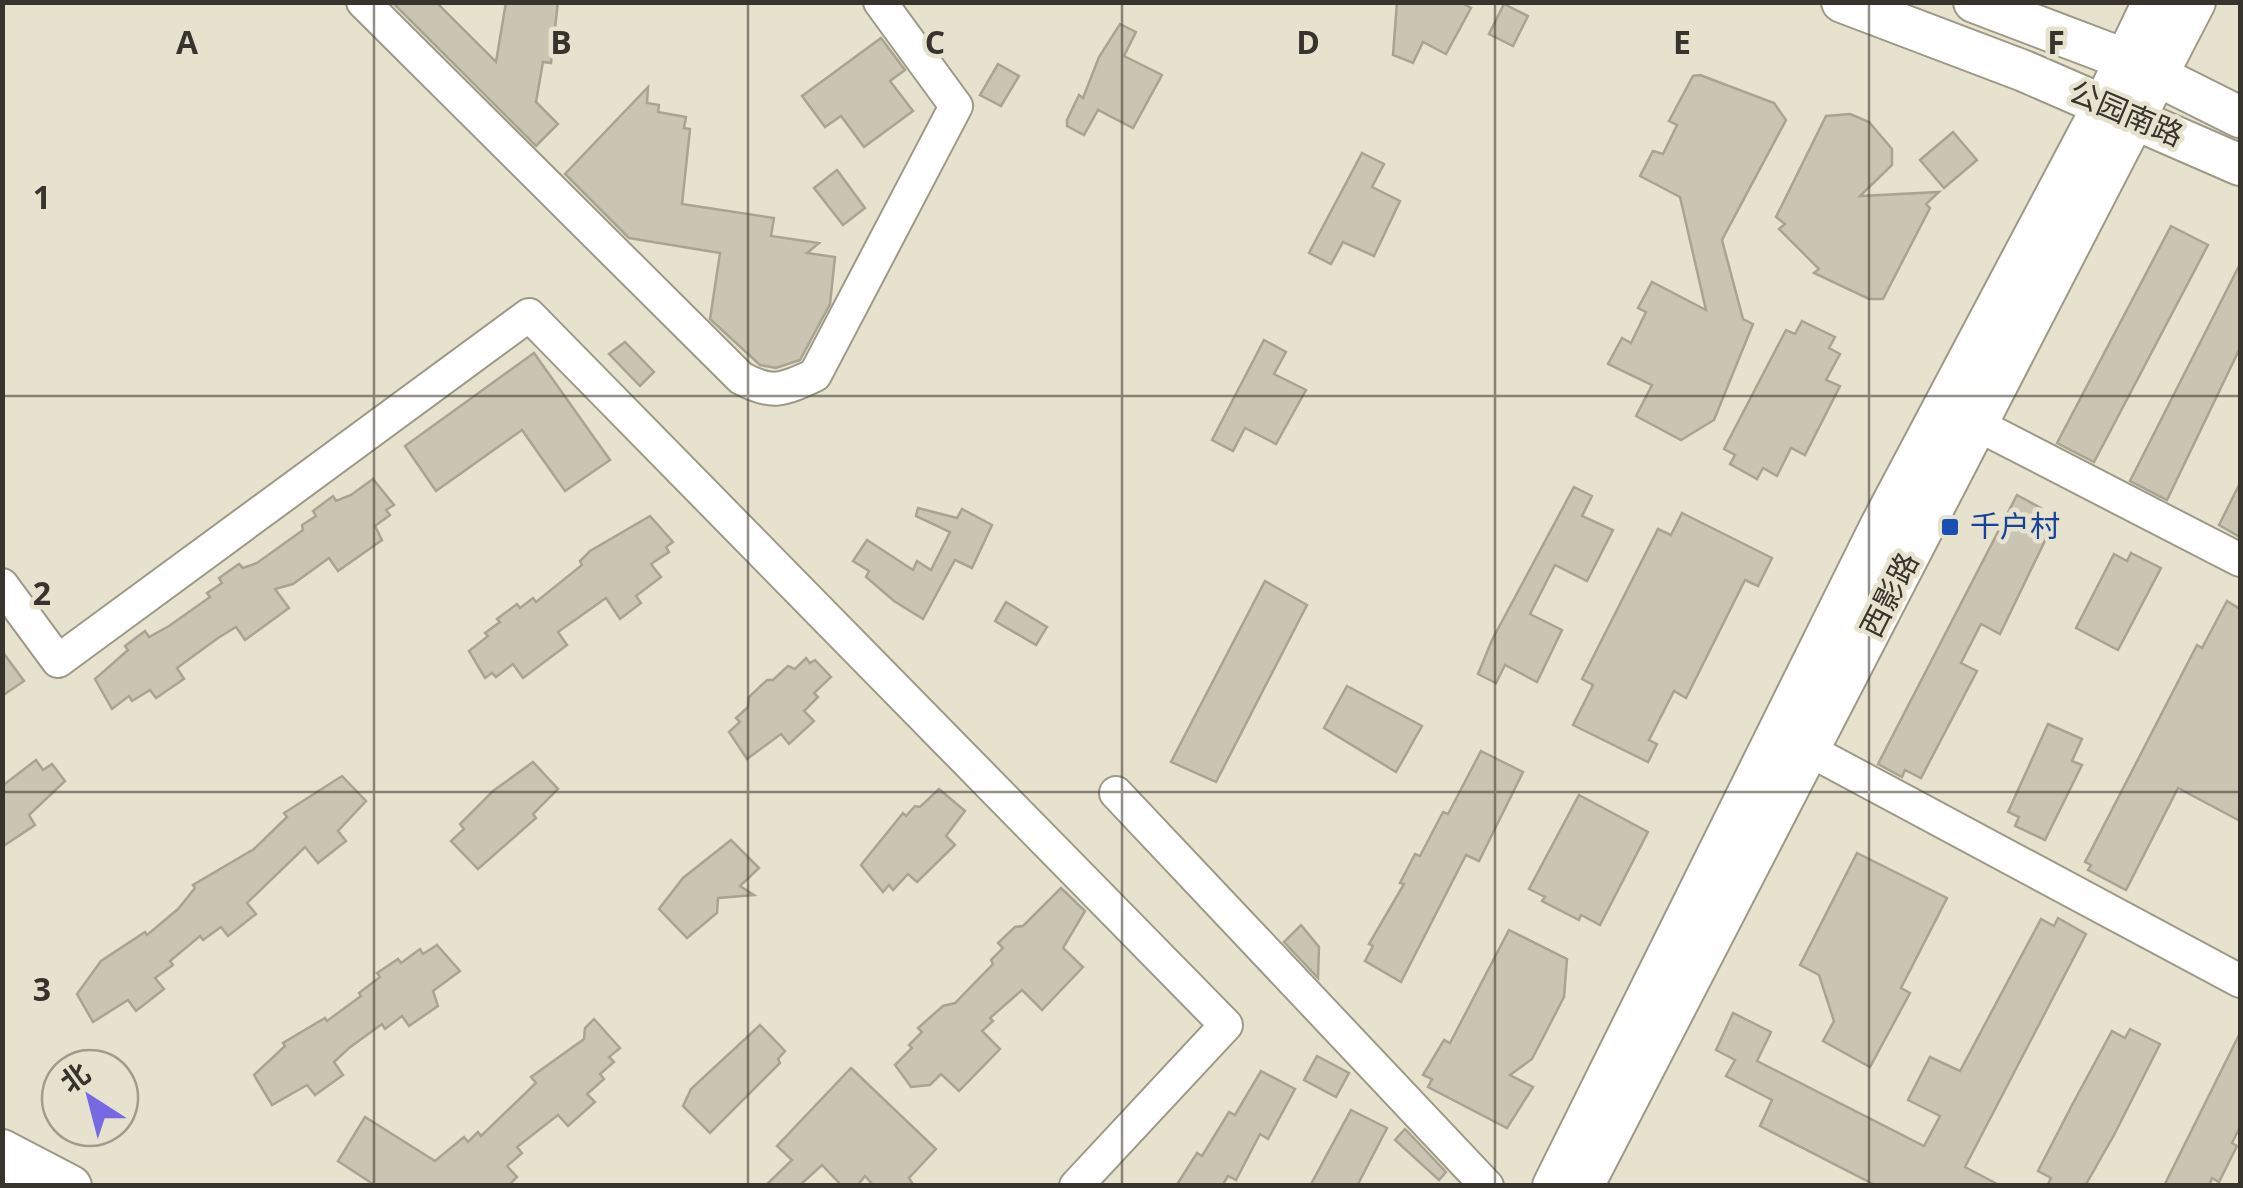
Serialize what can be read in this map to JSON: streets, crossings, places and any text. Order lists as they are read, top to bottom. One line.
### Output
{"streets":{"main road":["公园南路","西影路"]},"crossings":[["公园南路","西影路"]],"places":{"transit":["千户村"]},"north":"top left","grid":{"columns":["A","B","C","D","E","F"],"rows":["1","2","3"]}}
